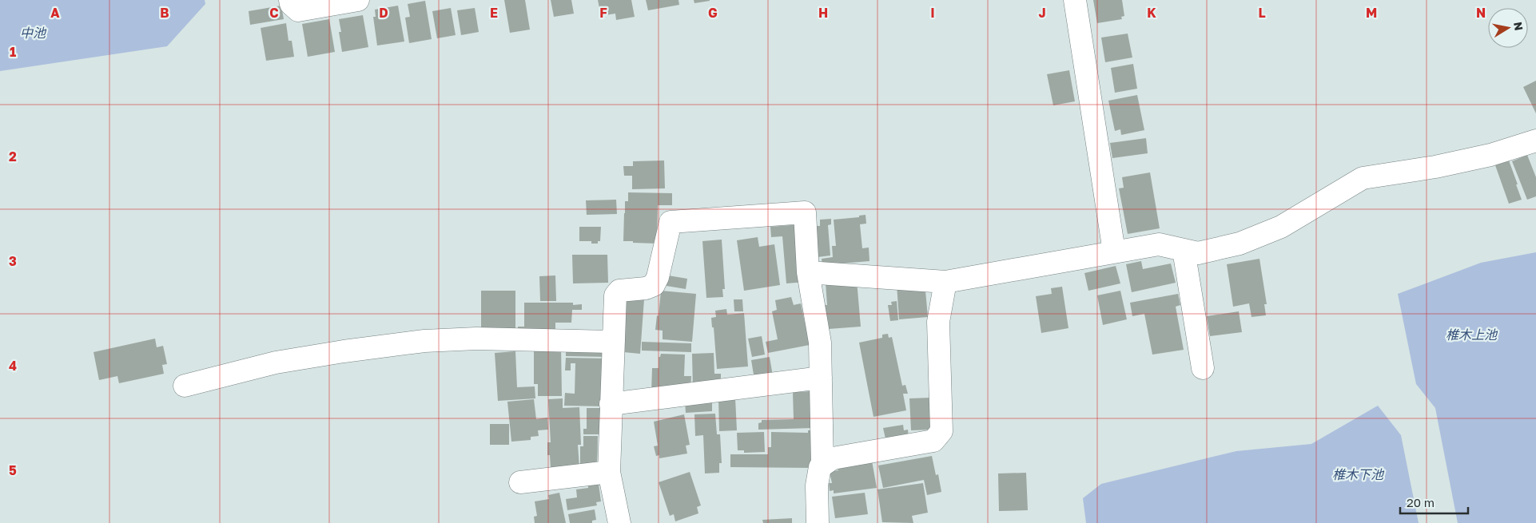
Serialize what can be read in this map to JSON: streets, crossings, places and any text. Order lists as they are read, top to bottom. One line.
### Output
{"water":["中池","椎木上池","椎木下池"],"scale_bar":"20 m","north":"right","grid":{"columns":["A","B","C","D","E","F","G","H","I","J","K","L","M","N"],"rows":["1","2","3","4","5"]}}
